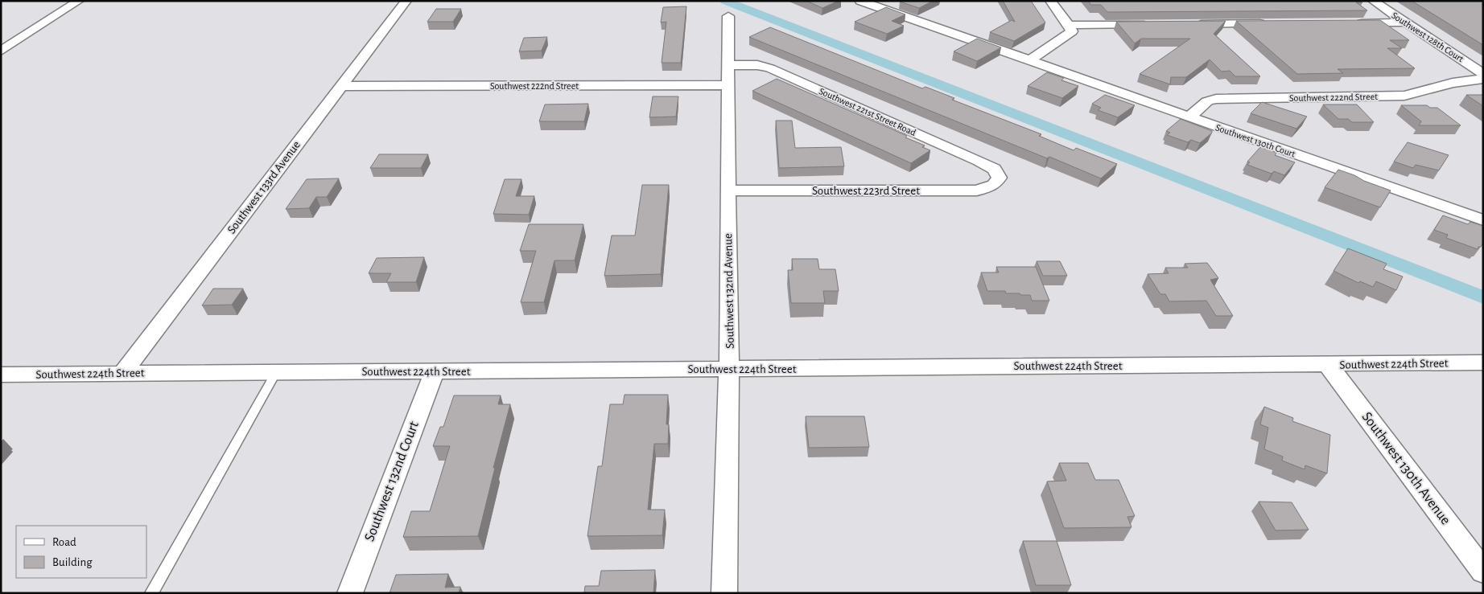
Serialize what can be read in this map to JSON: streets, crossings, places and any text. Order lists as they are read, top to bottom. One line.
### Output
{"streets":{"street":["Southwest 128th Court","Southwest 222nd Street","Southwest 221st Street Road","Southwest 130th Court","Southwest 133rd Avenue","Southwest 223rd Street","Southwest 132nd Avenue","Southwest 224th Street","Southwest 130th Avenue","Southwest 132nd Court"]},"crossings":[["Southwest 222nd Street","Southwest 130th Court"],["Southwest 222nd Street","Southwest 133rd Avenue"],["Southwest 222nd Street","Southwest 132nd Avenue"],["Southwest 221st Street Road","Southwest 223rd Street"],["Southwest 221st Street Road","Southwest 132nd Avenue"],["Southwest 133rd Avenue","Southwest 224th Street"],["Southwest 223rd Street","Southwest 132nd Avenue"],["Southwest 132nd Avenue","Southwest 224th Street"],["Southwest 224th Street","Southwest 130th Avenue"],["Southwest 224th Street","Southwest 132nd Court"]],"legend":["Road","Building"]}
